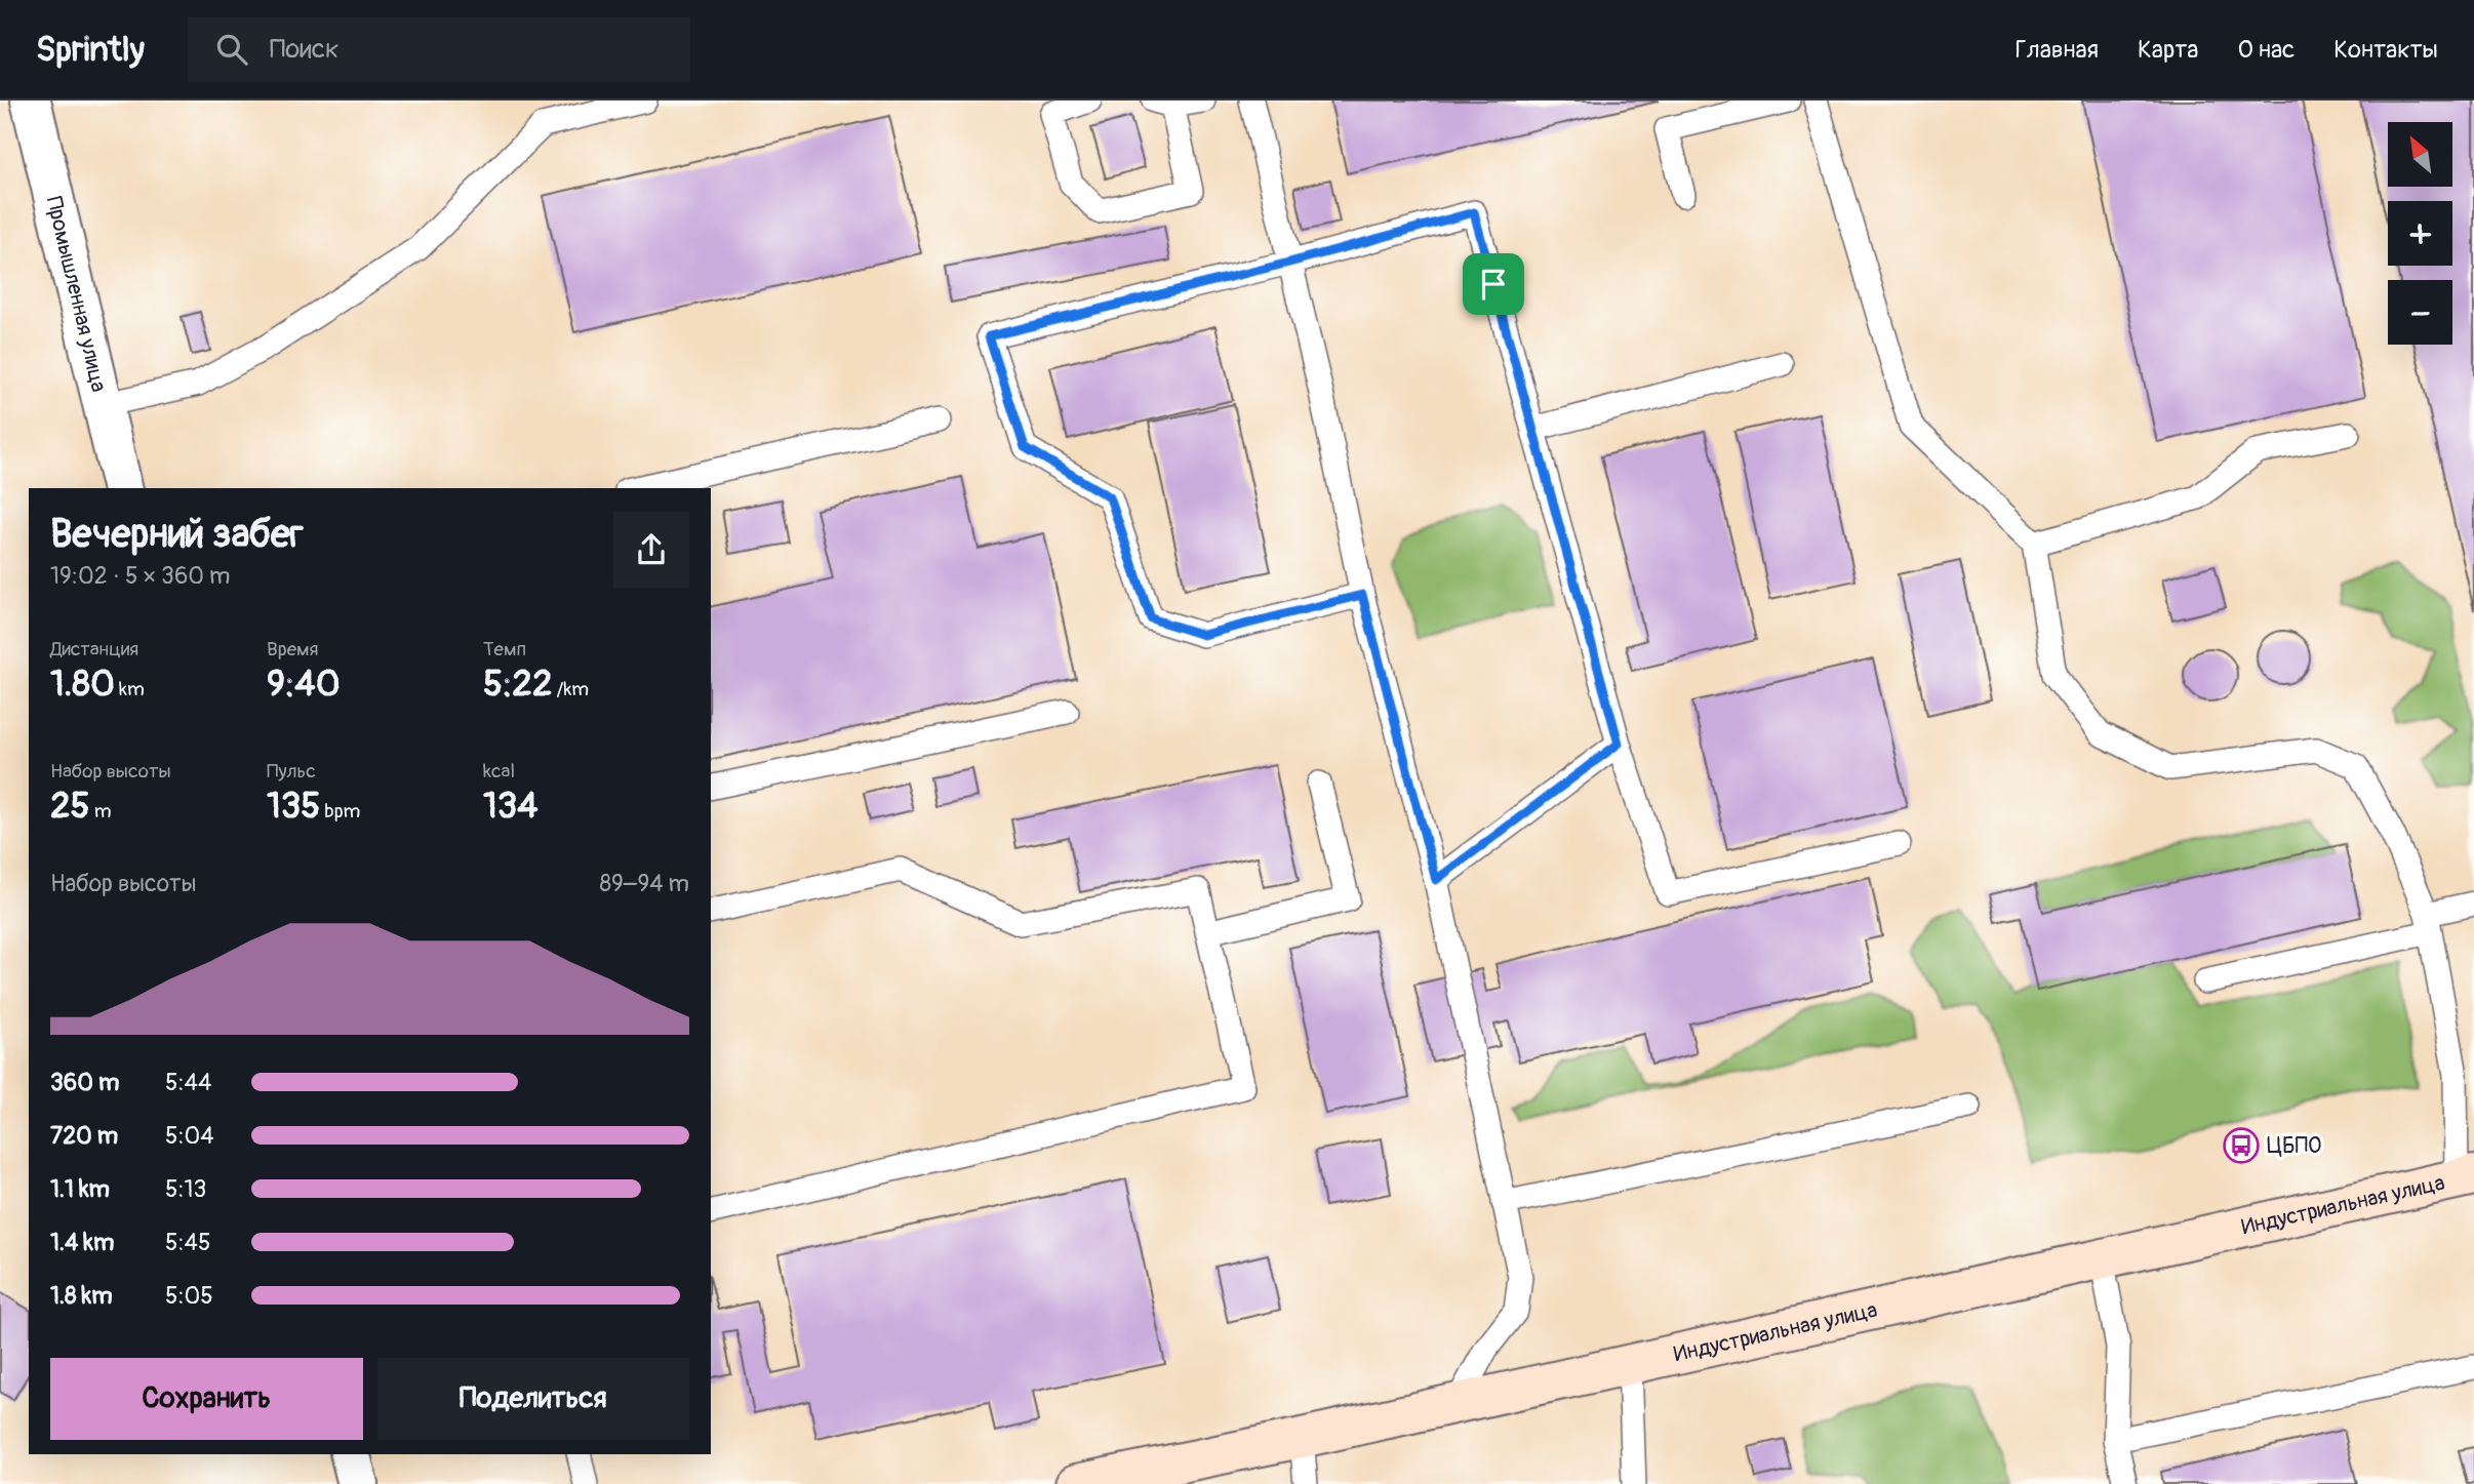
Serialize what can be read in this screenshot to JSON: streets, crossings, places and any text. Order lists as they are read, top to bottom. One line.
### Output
{"streets":{"main road":["Индустриальная улица"],"street":["Промышленная улица"]},"places":{"bus stop":["ЦБПО"]},"north":"top left","page":{"header":"Sprintly","search":"Поиск","nav":["Главная","Карта","О нас","Контакты"],"map_buttons":["+","−"],"heading":["Вечерний забег","19:02 · 5 × 360 m"],"stats":[["Дистанция","1.80 km"],["Время","9:40"],["Темп","5:22 /km"],["Набор высоты","25 m"],["Пульс","135 bpm"],["kcal","134"]],"chart":["Набор высоты","89–94 m"],"list":[{"name":"360 m","note":"5:44"},{"name":"720 m","note":"5:04"},{"name":"1.1 km","note":"5:13"},{"name":"1.4 km","note":"5:45"},{"name":"1.8 km","note":"5:05"}],"buttons":["Сохранить","Поделиться"]}}
